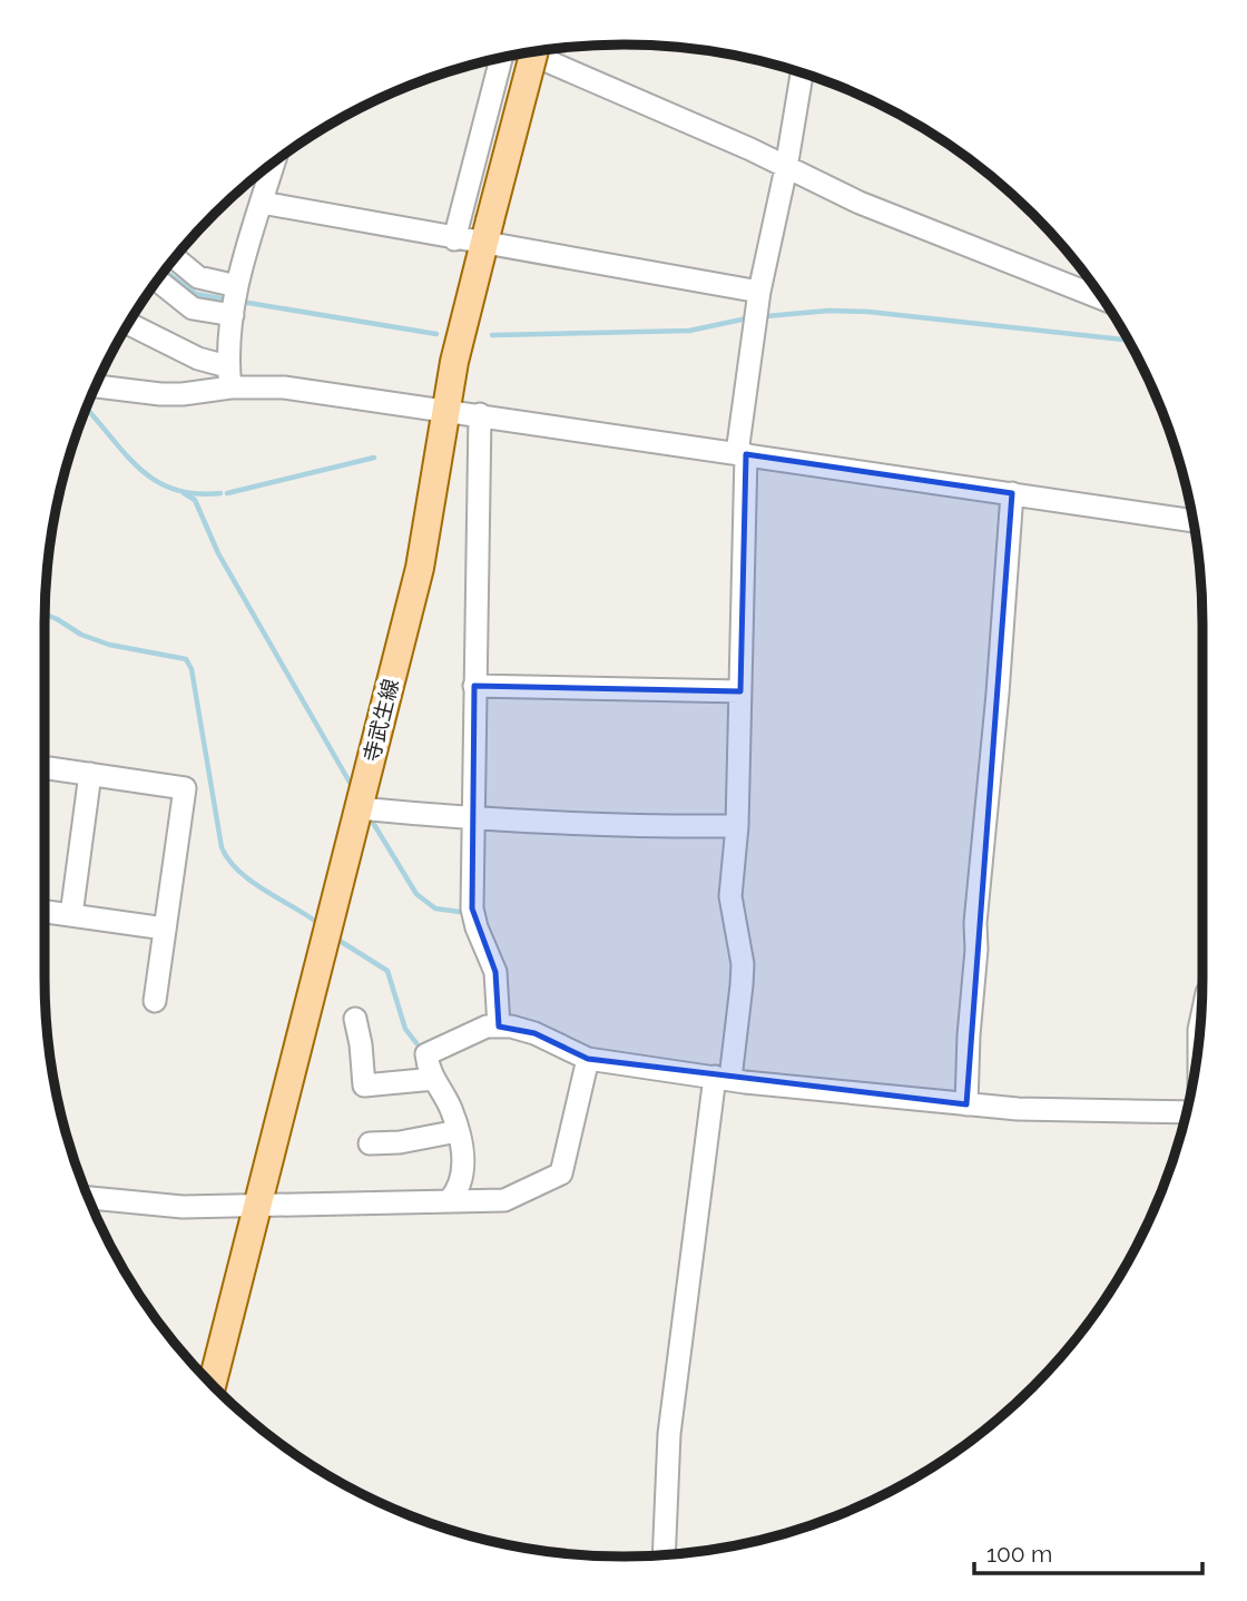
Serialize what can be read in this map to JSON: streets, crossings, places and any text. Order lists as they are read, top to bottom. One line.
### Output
{"streets":{"main road":["寺武生線"]},"scale_bar":"100 m"}
